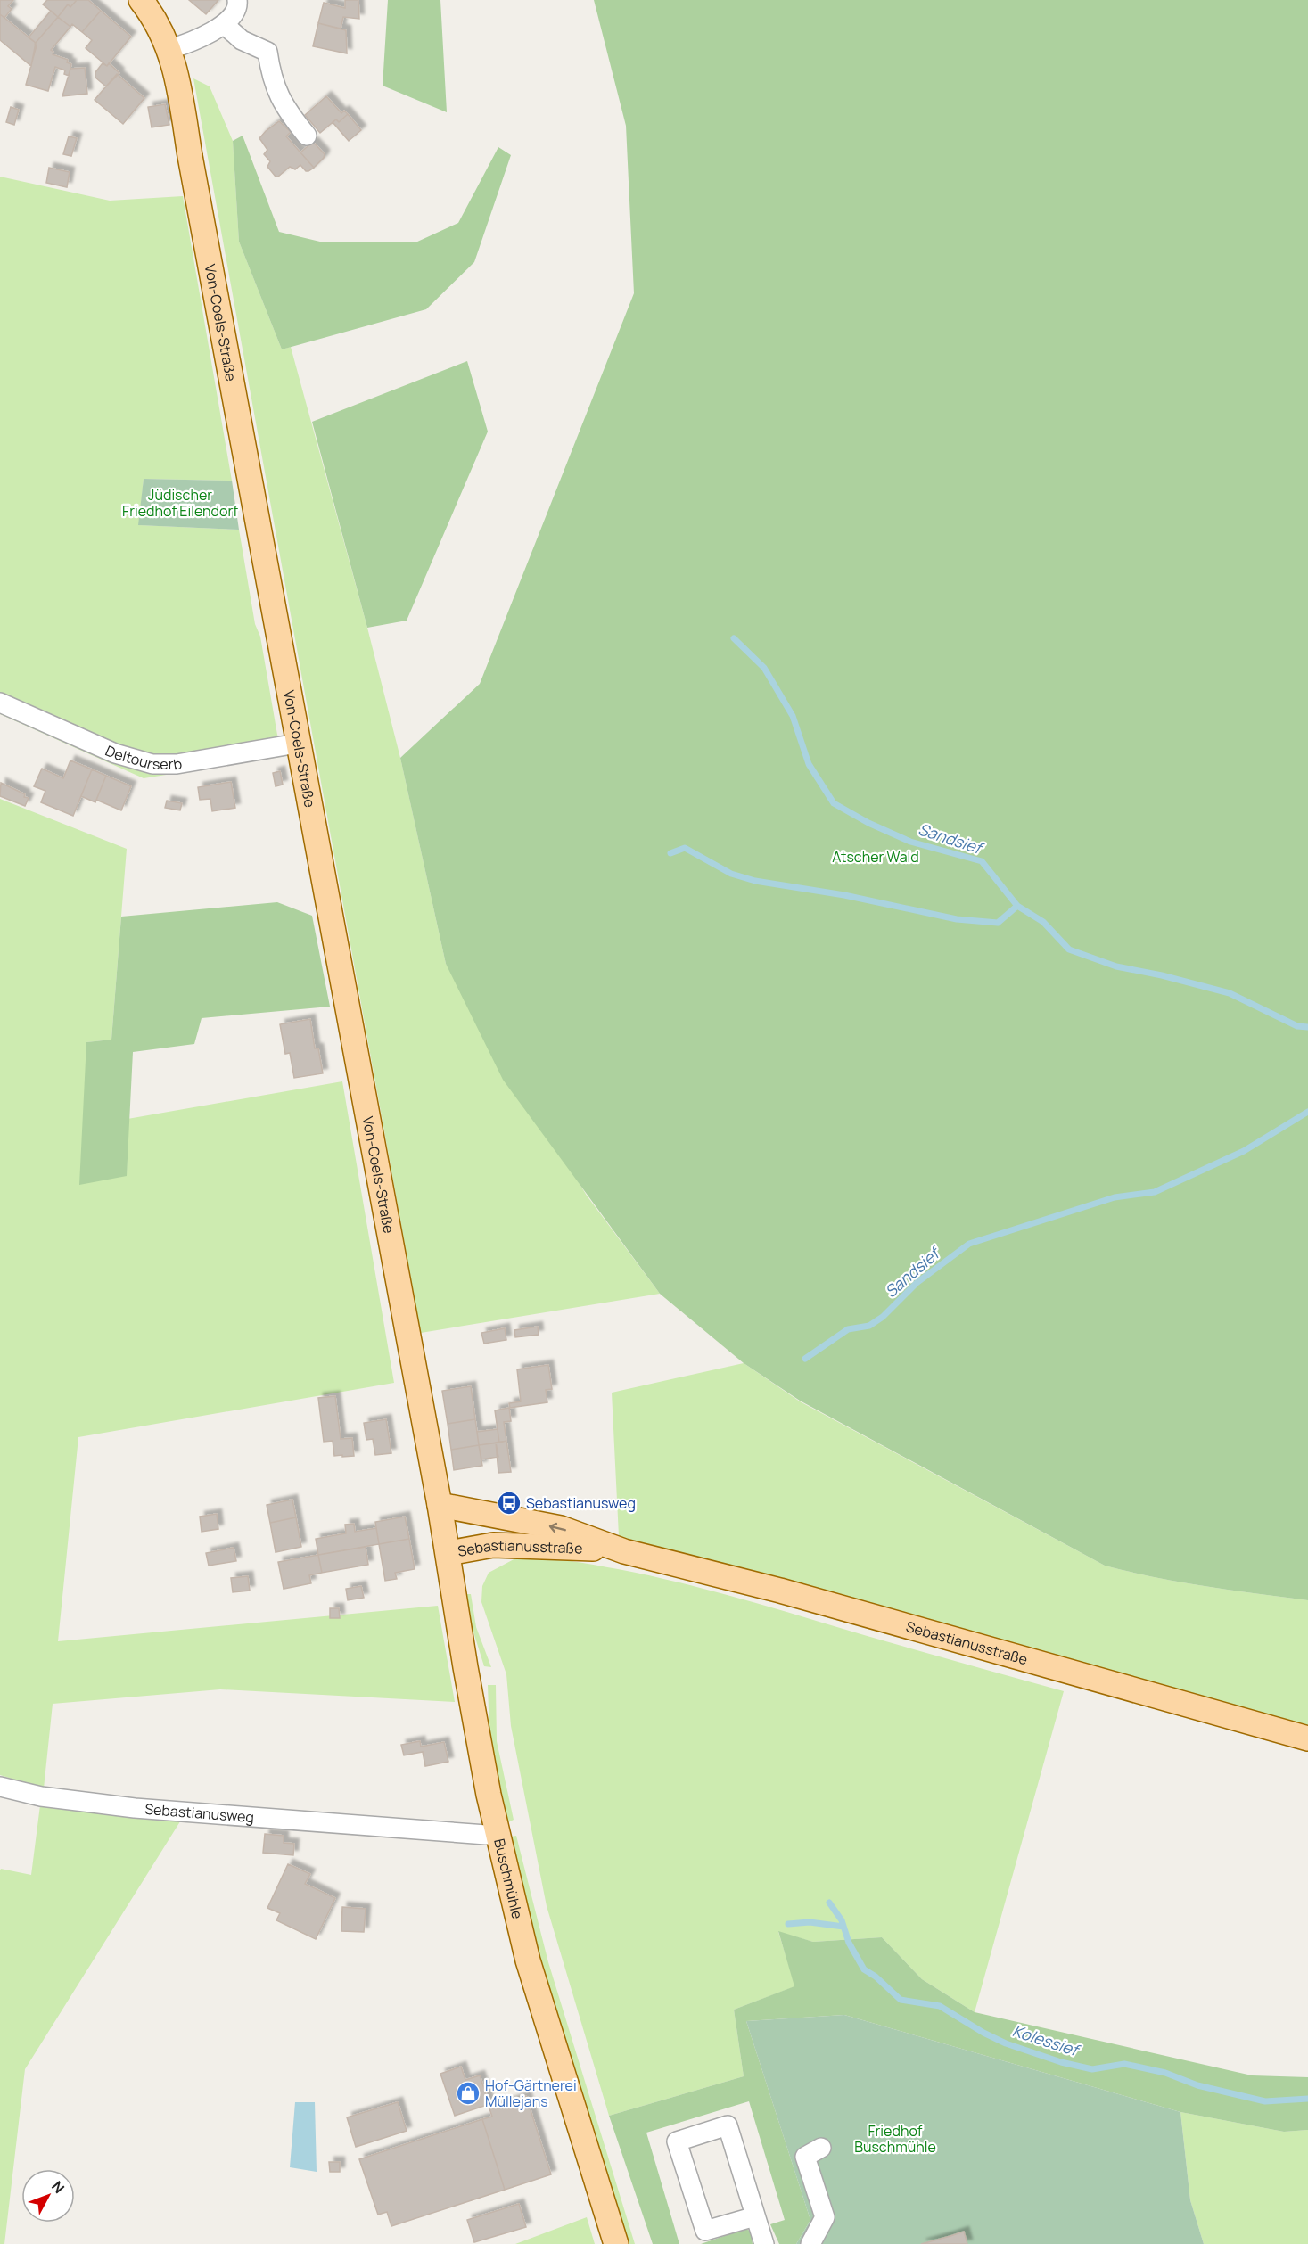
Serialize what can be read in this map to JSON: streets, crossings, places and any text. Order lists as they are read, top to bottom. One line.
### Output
{"streets":{"main road":["Von-Coels-Straße","Sebastianusstraße","Buschmühle"],"street":["Deltourserb","Sebastianusweg"]},"crossings":[["Von-Coels-Straße","Deltourserb"],["Von-Coels-Straße","Sebastianusstraße"],["Von-Coels-Straße","Buschmühle"],["Sebastianusstraße","Buschmühle"],["Sebastianusweg","Buschmühle"]],"water":["Sandsief","Kolessief"],"parks":["Jüdischer Friedhof Eilendorf","Atscher Wald","Friedhof Buschmühle"],"places":{"bus stop":["Sebastianusweg"],"shop":["Hof-Gärtnerei Müllejans"]},"north":"top right"}
